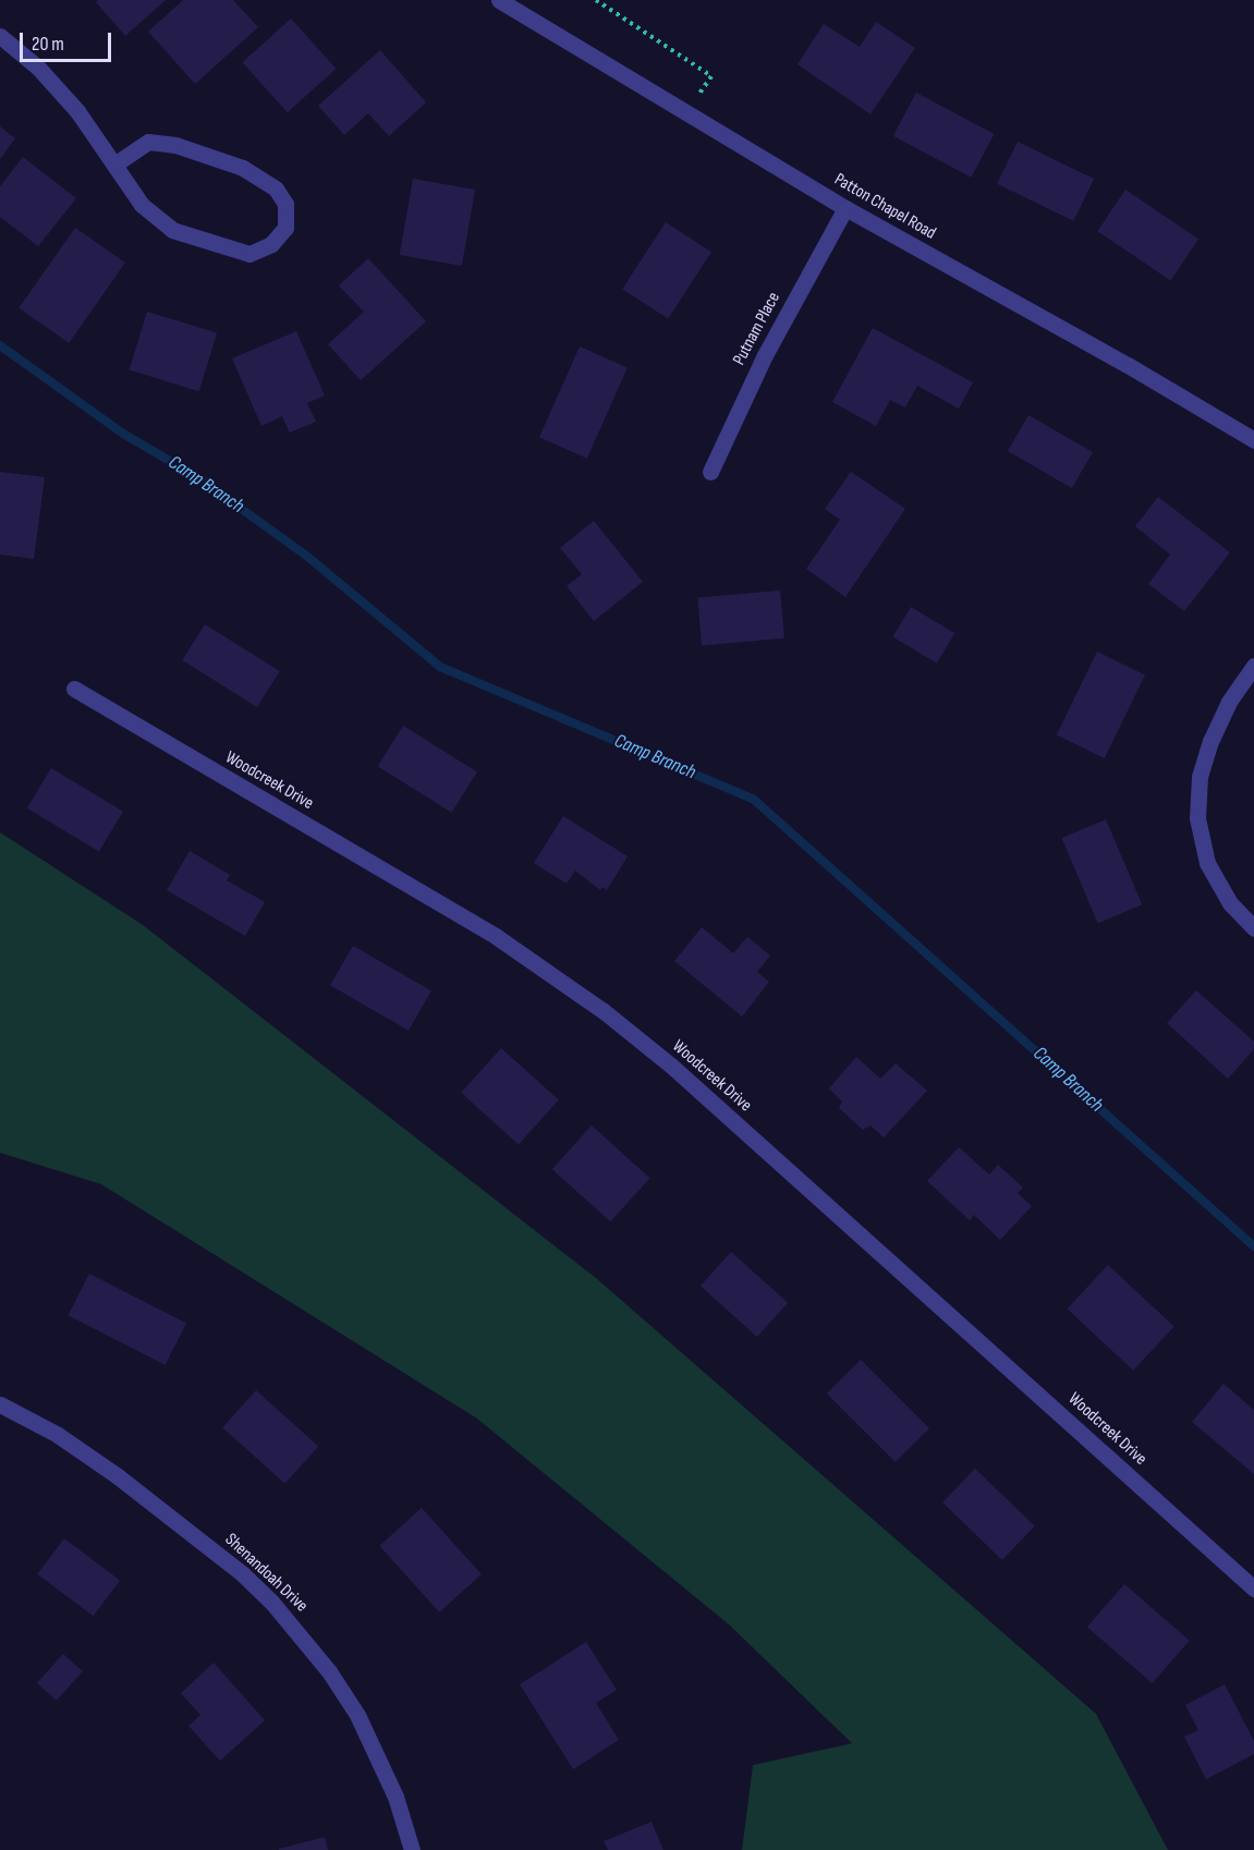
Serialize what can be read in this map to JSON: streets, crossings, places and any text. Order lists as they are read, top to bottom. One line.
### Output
{"streets":{"street":["Patton Chapel Road","Putnam Place","Woodcreek Drive","Shenandoah Drive"]},"crossings":[["Patton Chapel Road","Putnam Place"]],"water":["Camp Branch"],"scale_bar":"20 m"}
